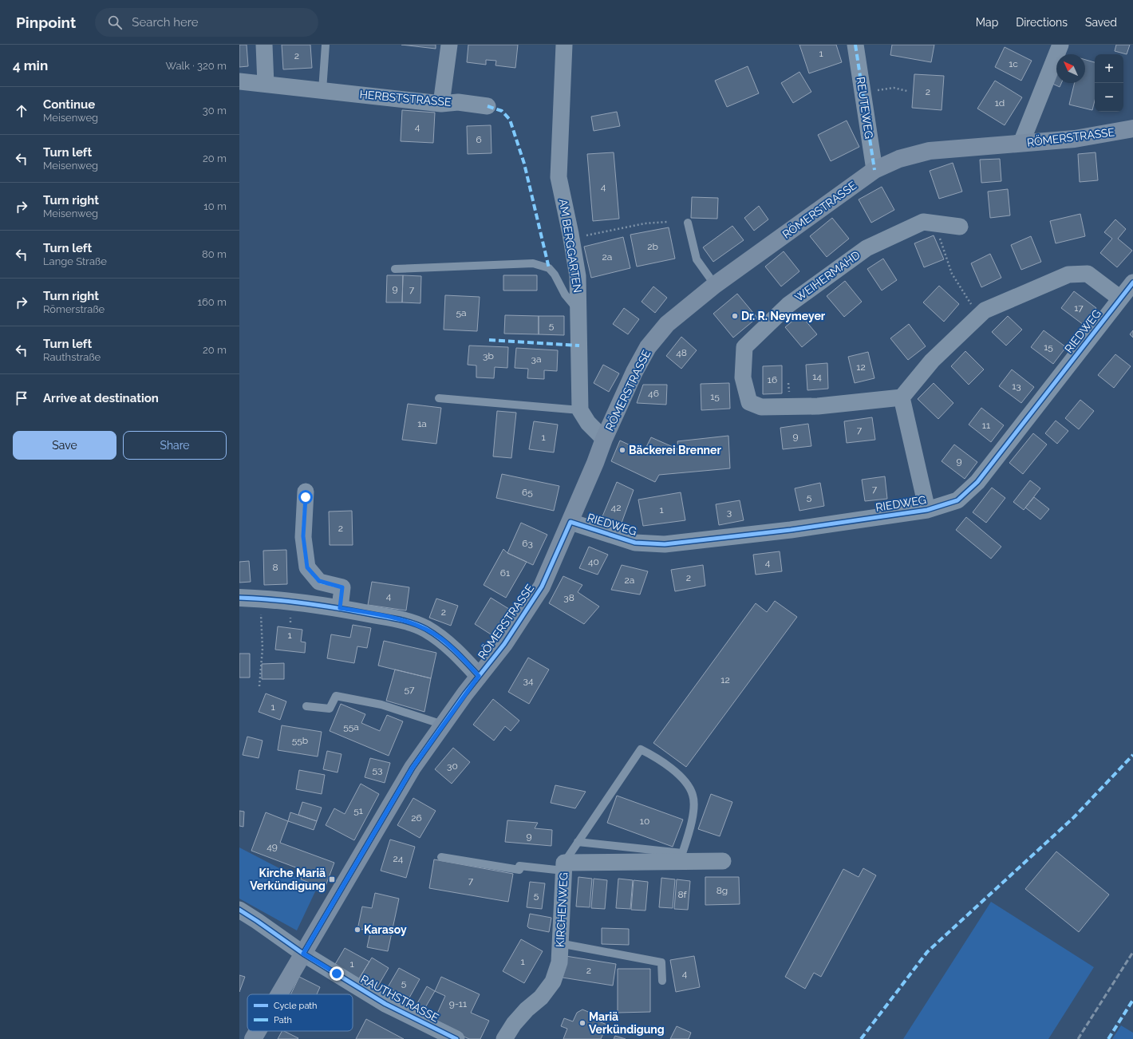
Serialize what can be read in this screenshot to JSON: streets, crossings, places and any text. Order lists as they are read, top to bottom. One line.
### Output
{"streets":{"main road":["RÖMERSTRASSE"],"street":["HERBSTSTRASSE","REUTEWEG","AM BERGGARTEN","WEIHERMAHD","RIEDWEG","KIRCHENWEG","RAUTHSTRASSE"]},"crossings":[["REUTEWEG","RÖMERSTRASSE"],["RÖMERSTRASSE","RIEDWEG"],["RÖMERSTRASSE","RAUTHSTRASSE"]],"places":{"other":["Dr. R. Neymeyer","Bäckerei Brenner","Karasoy","Mariä Verkündigung"],"transit":["Kirche Mariä Verkündigung"]},"house_numbers":["1","2","1c","2","1d","4","6","4","2b","2a","9","7","17","5a","5","15","48","3b","3a","12","14","16","13","46","15","1a","11","7","9","1","9","7","65","5","42","1","3","2","63","40","4","8","61","2","2a","4","38","2","1","12","34","57","1","55a","55b","30","53","51","26","10","9","49","24","7","8g","8f","5","1","1","2","4","5","9-11"],"legend":["Cycle path","Path"],"north":"top left","page":{"header":"Pinpoint","search":"Search here","nav":["Map","Directions","Saved"],"heading":["4 min","Walk · 320 m"],"map_buttons":["+","−"],"list":[["Continue","Meisenweg","30 m"],["Turn left","Meisenweg","20 m"],["Turn right","Meisenweg","10 m"],["Turn left","Lange Straße","80 m"],["Turn right","Römerstraße","160 m"],["Turn left","Rauthstraße","20 m"],"Arrive at destination"],"buttons":["Save","Share"]}}
